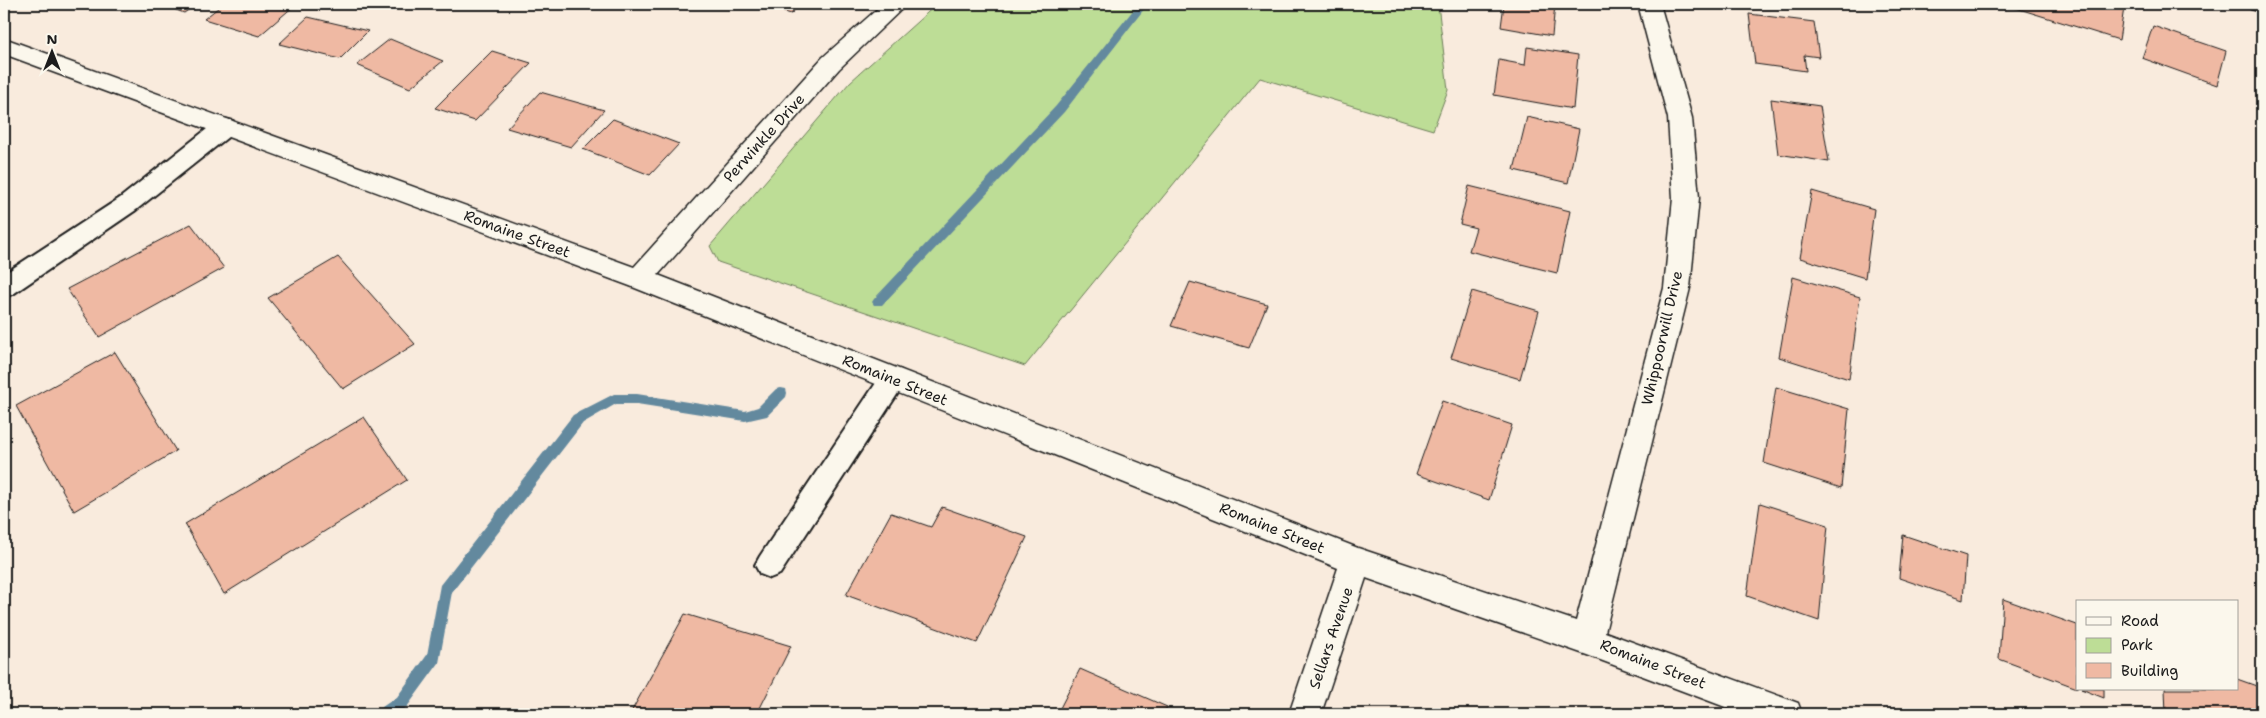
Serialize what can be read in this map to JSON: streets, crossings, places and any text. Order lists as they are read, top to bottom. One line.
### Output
{"streets":{"street":["Perwinkle Drive","Romaine Street","Whippoorwill Drive","Sellars Avenue"]},"crossings":[["Perwinkle Drive","Romaine Street"],["Romaine Street","Whippoorwill Drive"],["Romaine Street","Sellars Avenue"]],"legend":["Road","Park","Building"],"north":"top"}
